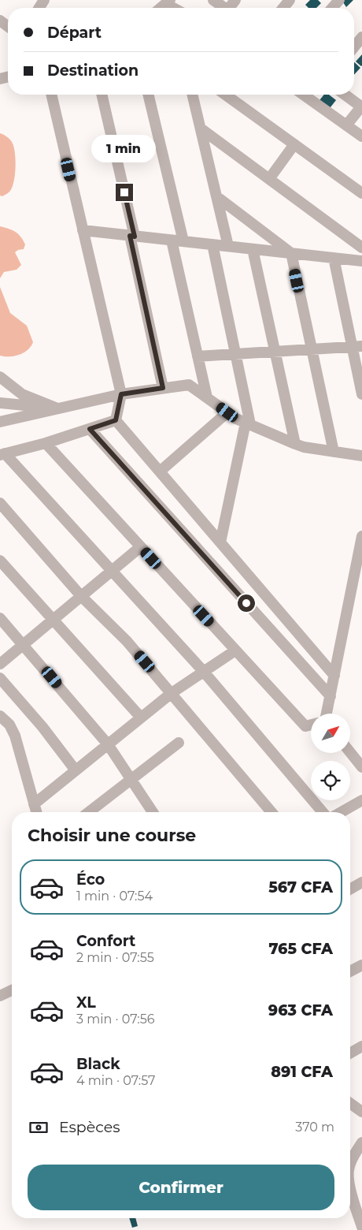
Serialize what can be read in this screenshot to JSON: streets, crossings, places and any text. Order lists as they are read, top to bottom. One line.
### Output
{"north":"top right","page":{"banner":["Départ","Destination"],"bubble":"1 min","heading":"Choisir une course","list":[{"name":"Éco","note":"1 min · 07:54","value":"567 CFA"},{"name":"Confort","note":"2 min · 07:55","value":"765 CFA"},{"name":"XL","note":"3 min · 07:56","value":"963 CFA"},{"name":"Black","note":"4 min · 07:57","value":"891 CFA"}],"pay":["Espèces","370 m"],"buttons":"Confirmer"}}
